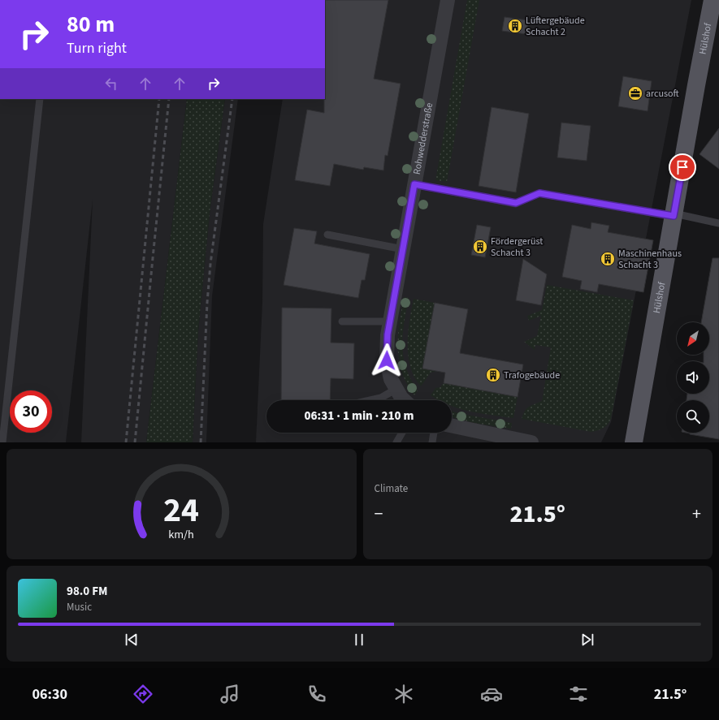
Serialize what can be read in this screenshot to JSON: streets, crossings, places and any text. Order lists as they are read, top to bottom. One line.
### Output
{"streets":{"main road":["Hülshof"],"street":["Rohwedderstraße"]},"places":{"building":["Lüftergebäude Schacht 2","Fördergerüst Schacht 3","Maschinenhaus Schacht 3","Trafogebäude"],"office":["arcusoft"]},"north":"bottom left","page":{"turn":["80 m","Turn right"],"limit":"30","trip":"06:31 · 1 min · 210 m","tile":"Climate","heat":["−","21.5°","+"],"song":["98.0 FM","Music"],"tabs":["06:30","21.5°"],"gauge":["24","km/h"]}}
